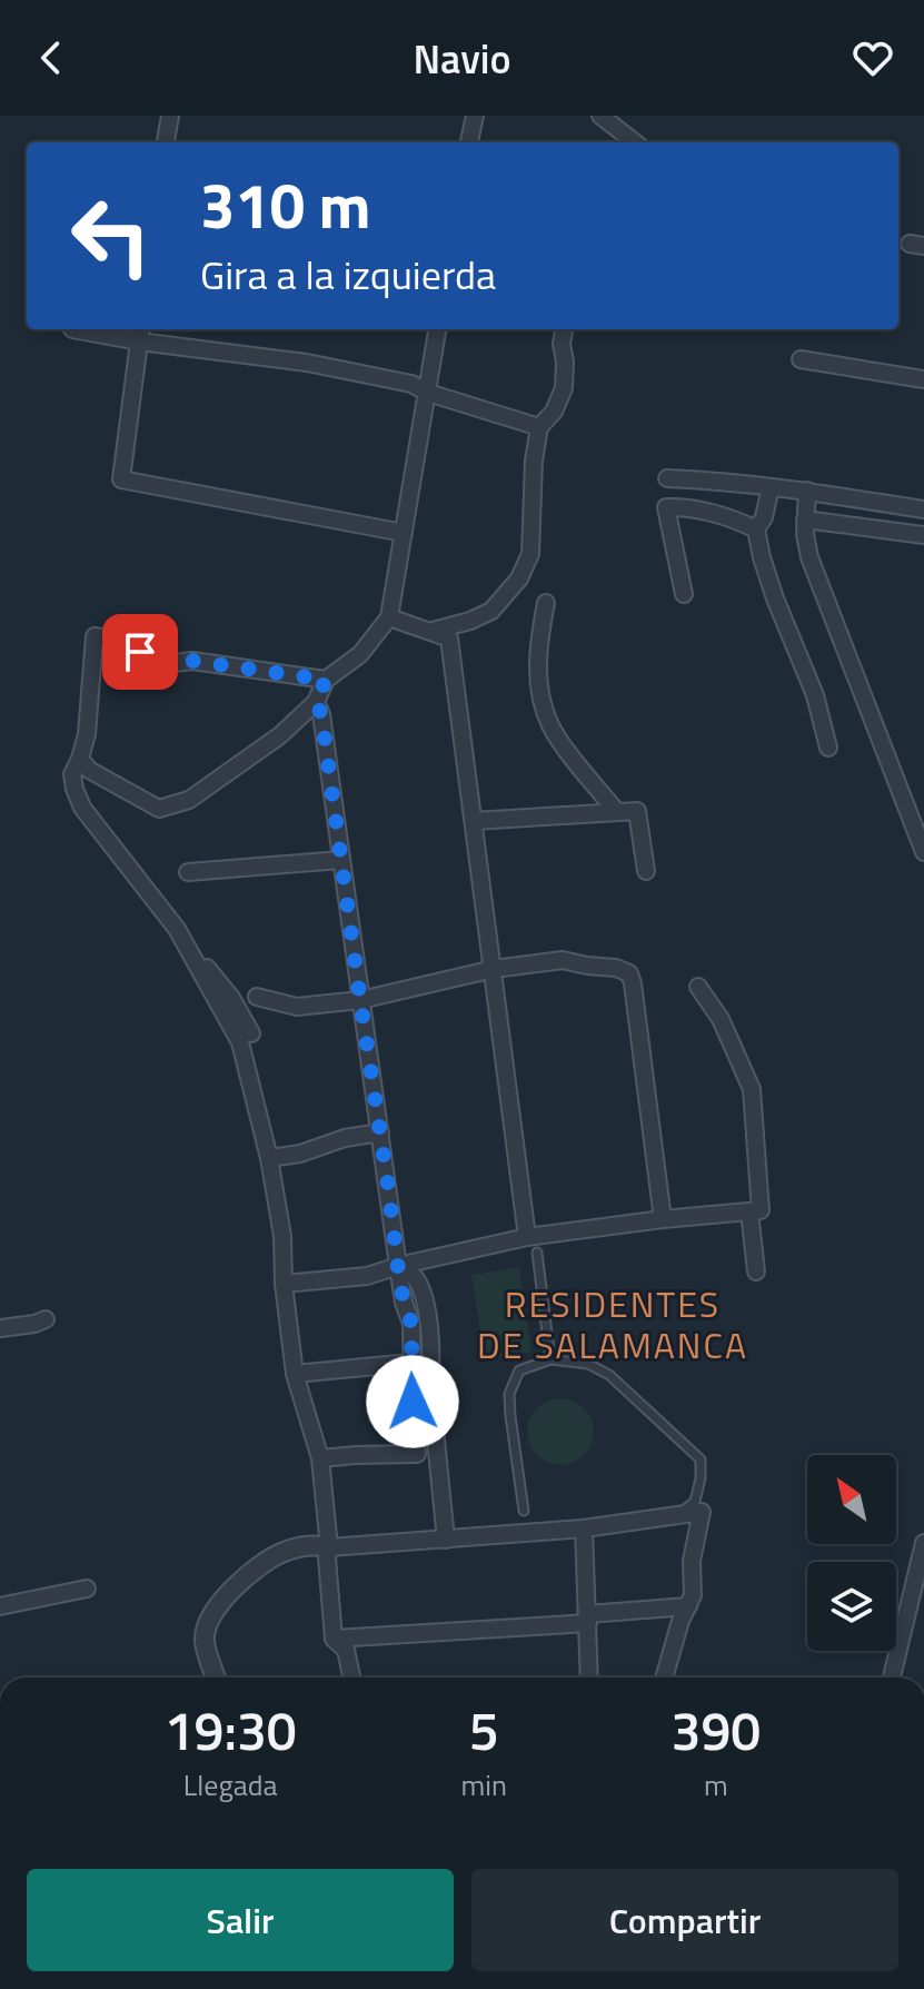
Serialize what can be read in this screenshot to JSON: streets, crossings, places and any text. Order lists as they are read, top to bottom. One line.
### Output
{"districts":["RESIDENTES DE SALAMANCA"],"north":"top left","page":{"header":"Navio","turn":["310 m","Gira a la izquierda"],"eta":["19:30","Llegada","5","min","390","m"],"buttons":["Salir","Compartir"]}}
